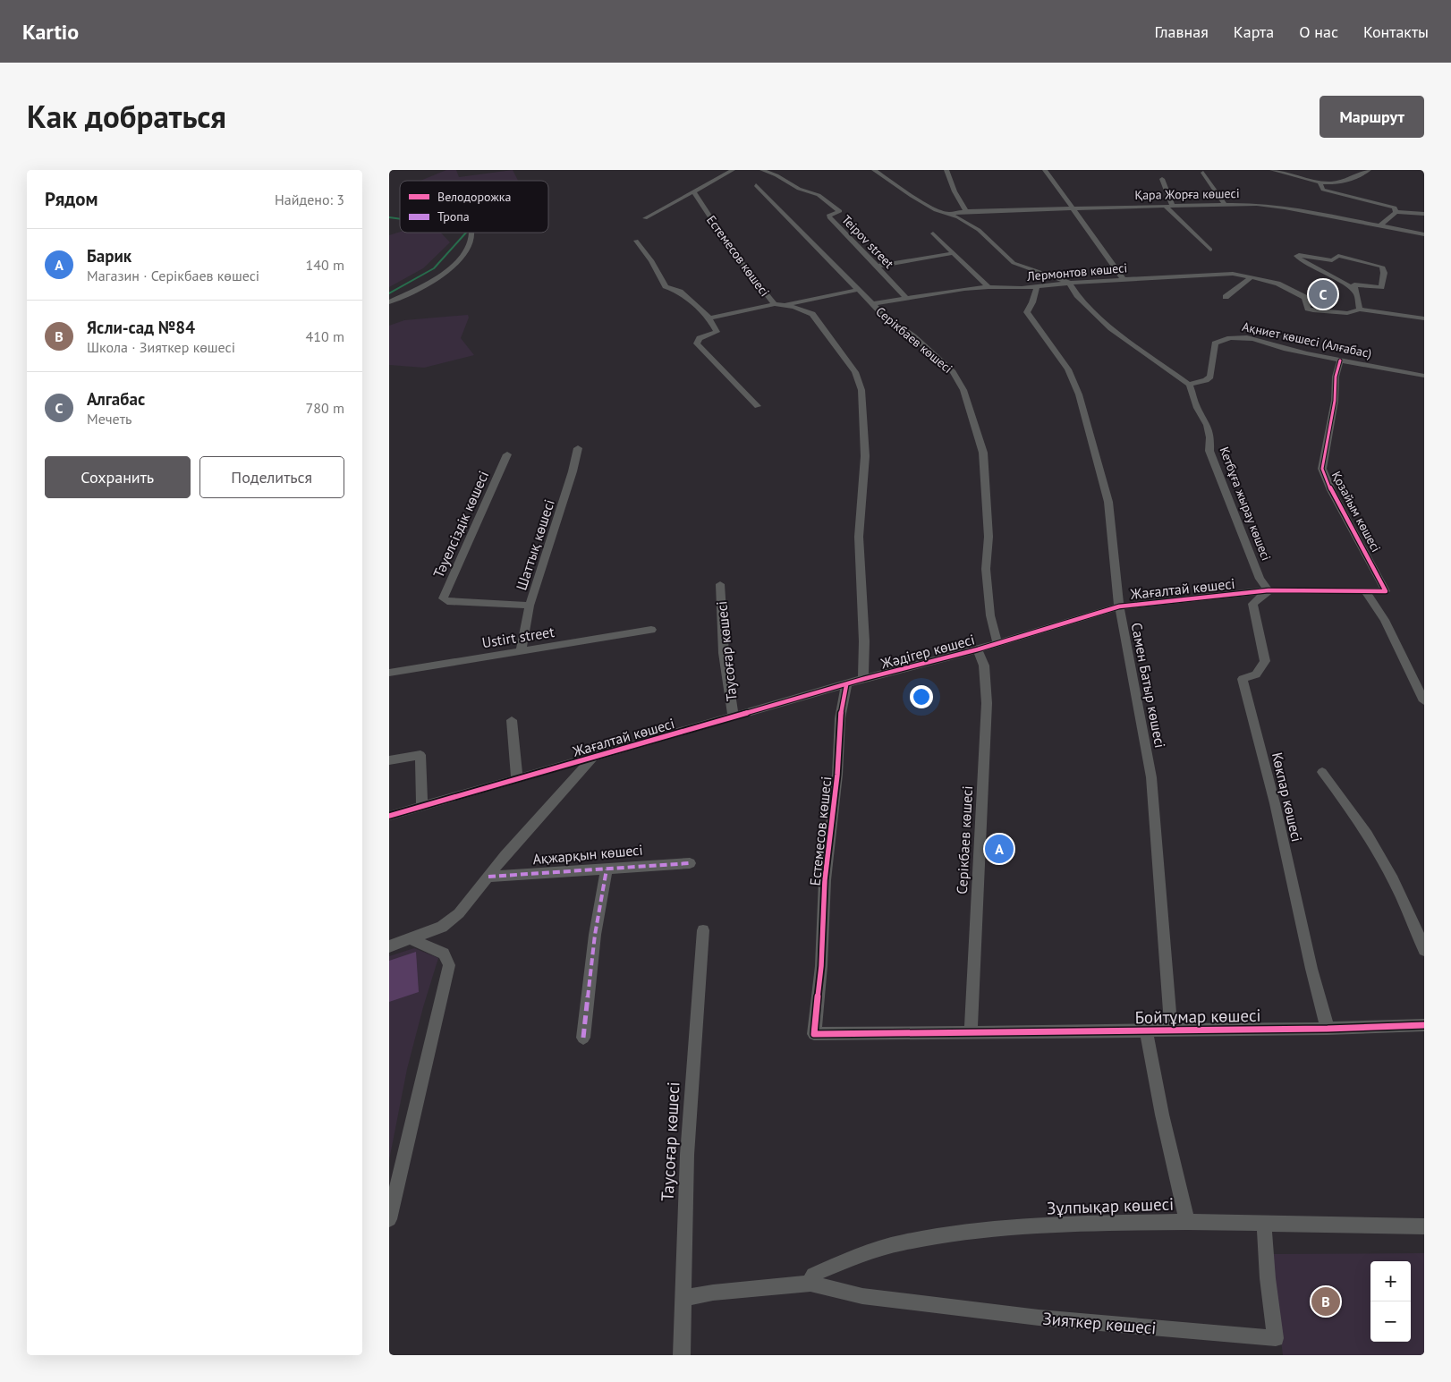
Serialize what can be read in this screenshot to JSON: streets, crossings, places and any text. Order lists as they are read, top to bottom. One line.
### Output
{"streets":{"street":["Қара Жорға көшесі","Teipov street","Естемесов көшесі","Лермонтов көшесі","Серікбаев көшесі","Ақниет көшесі (Алғабас)","Кетбұға жырау көшесі","Қозайым көшесі","Тәуелсіздік көшесі","Шаттық көшесі","Жағалтай көшесі","Ustirt street","Тауcоғар көшесі","Жәдігер көшесі","Самен Батыр көшесі","Көкпар көшесі","Ақжарқын көшесі","Бойтұмар көшесі","Зұлпықар көшесі","Зияткер көшесі"]},"crossings":[["Teipov street","Лермонтов көшесі"],["Естемесов көшесі","Жағалтай көшесі"],["Естемесов көшесі","Жәдігер көшесі"],["Естемесов көшесі","Бойтұмар көшесі"],["Лермонтов көшесі","Серікбаев көшесі"],["Лермонтов көшесі","Самен Батыр көшесі"],["Серікбаев көшесі","Жағалтай көшесі"],["Серікбаев көшесі","Жәдігер көшесі"],["Серікбаев көшесі","Бойтұмар көшесі"],["Ақниет көшесі (Алғабас)","Кетбұға жырау көшесі"],["Ақниет көшесі (Алғабас)","Қозайым көшесі"],["Кетбұға жырау көшесі","Жағалтай көшесі"],["Кетбұға жырау көшесі","Көкпар көшесі"],["Тәуелсіздік көшесі","Шаттық көшесі"],["Шаттық көшесі","Ustirt street"],["Жағалтай көшесі","Тауcоғар көшесі"],["Жағалтай көшесі","Жәдігер көшесі"],["Жағалтай көшесі","Самен Батыр көшесі"],["Жағалтай көшесі","Көкпар көшесі"],["Самен Батыр көшесі","Бойтұмар көшесі"],["Көкпар көшесі","Бойтұмар көшесі"],["Зұлпықар көшесі","Зияткер көшесі"]],"legend":["Велодорожка","Тропа"],"page":{"header":"Kartio","nav":["Главная","Карта","О нас","Контакты"],"title":"Как добраться","buttons":["Маршрут",["Сохранить","Поделиться"]],"heading":["Рядом","Найдено: 3"],"list":[{"mark":"A","name":"Барик","note":"Магазин · Серікбаев көшесі","value":"140 m"},{"mark":"B","name":"Ясли-сад №84","note":"Школа · Зияткер көшесі","value":"410 m"},{"mark":"C","name":"Алгабас","note":"Мечеть","value":"780 m"}],"pins":["C","A","B"],"map_buttons":["+","−"]}}
